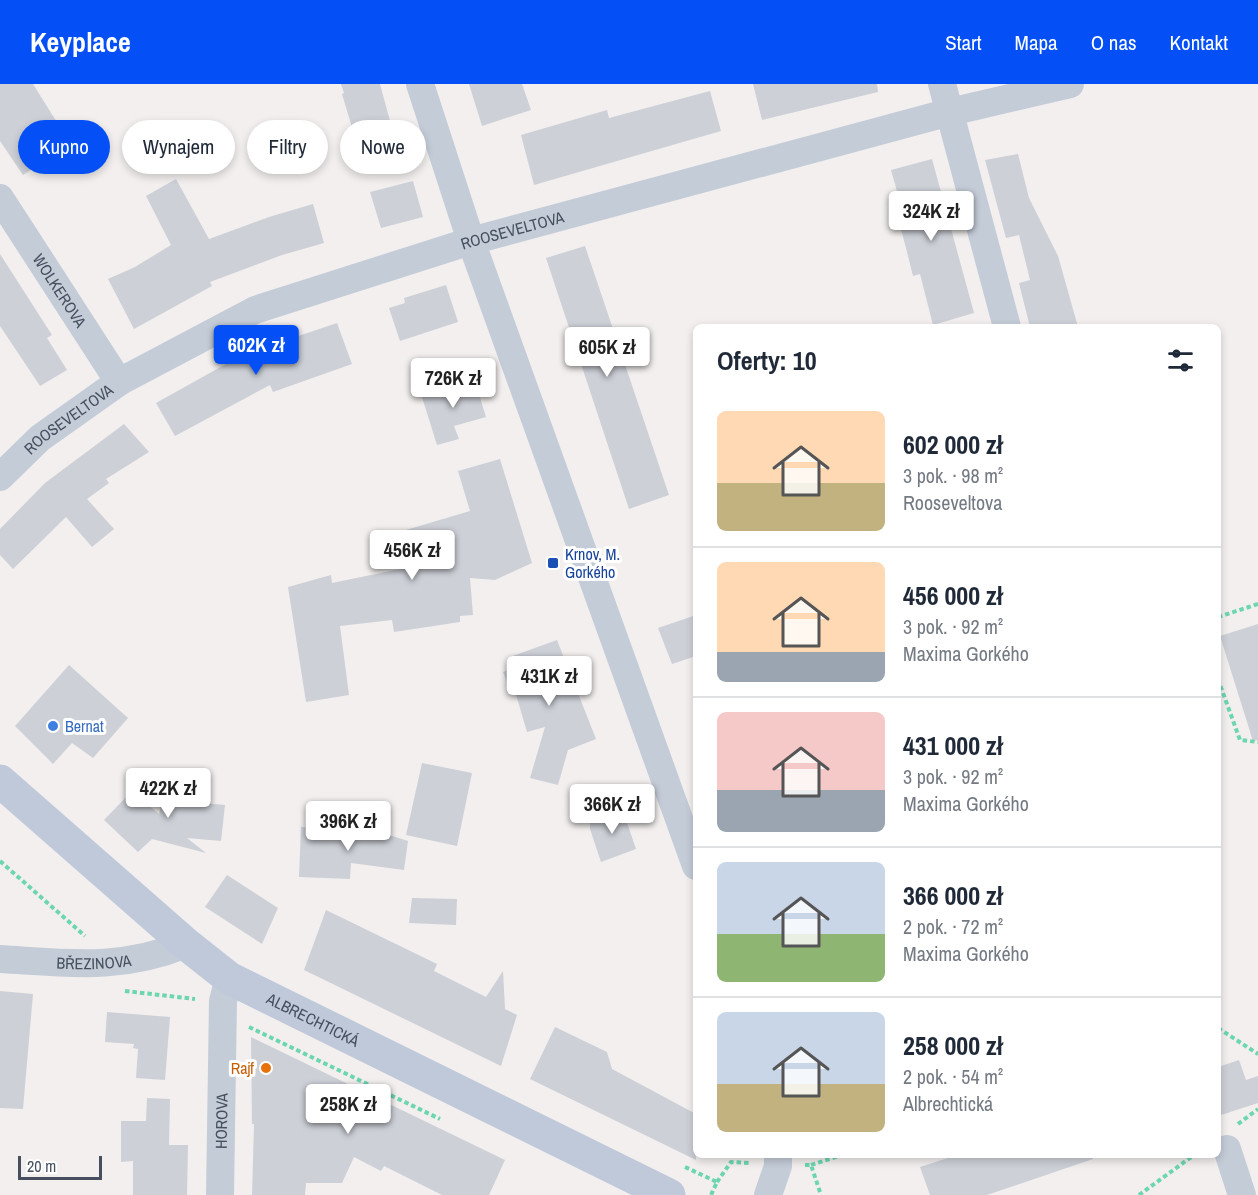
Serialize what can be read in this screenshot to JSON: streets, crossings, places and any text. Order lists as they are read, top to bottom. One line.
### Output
{"streets":{"main road":["ALBRECHTICKÁ"],"street":["ROOSEVELTOVA","WOLKEROVA","BŘEZINOVA","HOROVA"]},"crossings":[["ROOSEVELTOVA","WOLKEROVA"],["BŘEZINOVA","ALBRECHTICKÁ"],["ALBRECHTICKÁ","HOROVA"]],"places":{"transit":["Krnov, M. Gorkého"],"other":["Bernat","Rajf"]},"scale_bar":"20 m","page":{"header":"Keyplace","nav":["Start","Mapa","O nas","Kontakt"],"chip":["Kupno","Wynajem","Filtry","Nowe"],"price":["324K zł","602K zł","605K zł","726K zł","456K zł","431K zł","422K zł","366K zł","396K zł","258K zł"],"heading":"Oferty: 10","list":[{"name":"602 000 zł","note":"3 pok. · 98 m² · Rooseveltova"},{"name":"456 000 zł","note":"3 pok. · 92 m² · Maxima Gorkého"},{"name":"431 000 zł","note":"3 pok. · 92 m² · Maxima Gorkého"},{"name":"366 000 zł","note":"2 pok. · 72 m² · Maxima Gorkého"},{"name":"258 000 zł","note":"2 pok. · 54 m² · Albrechtická"}],"scale":"20 m"}}
